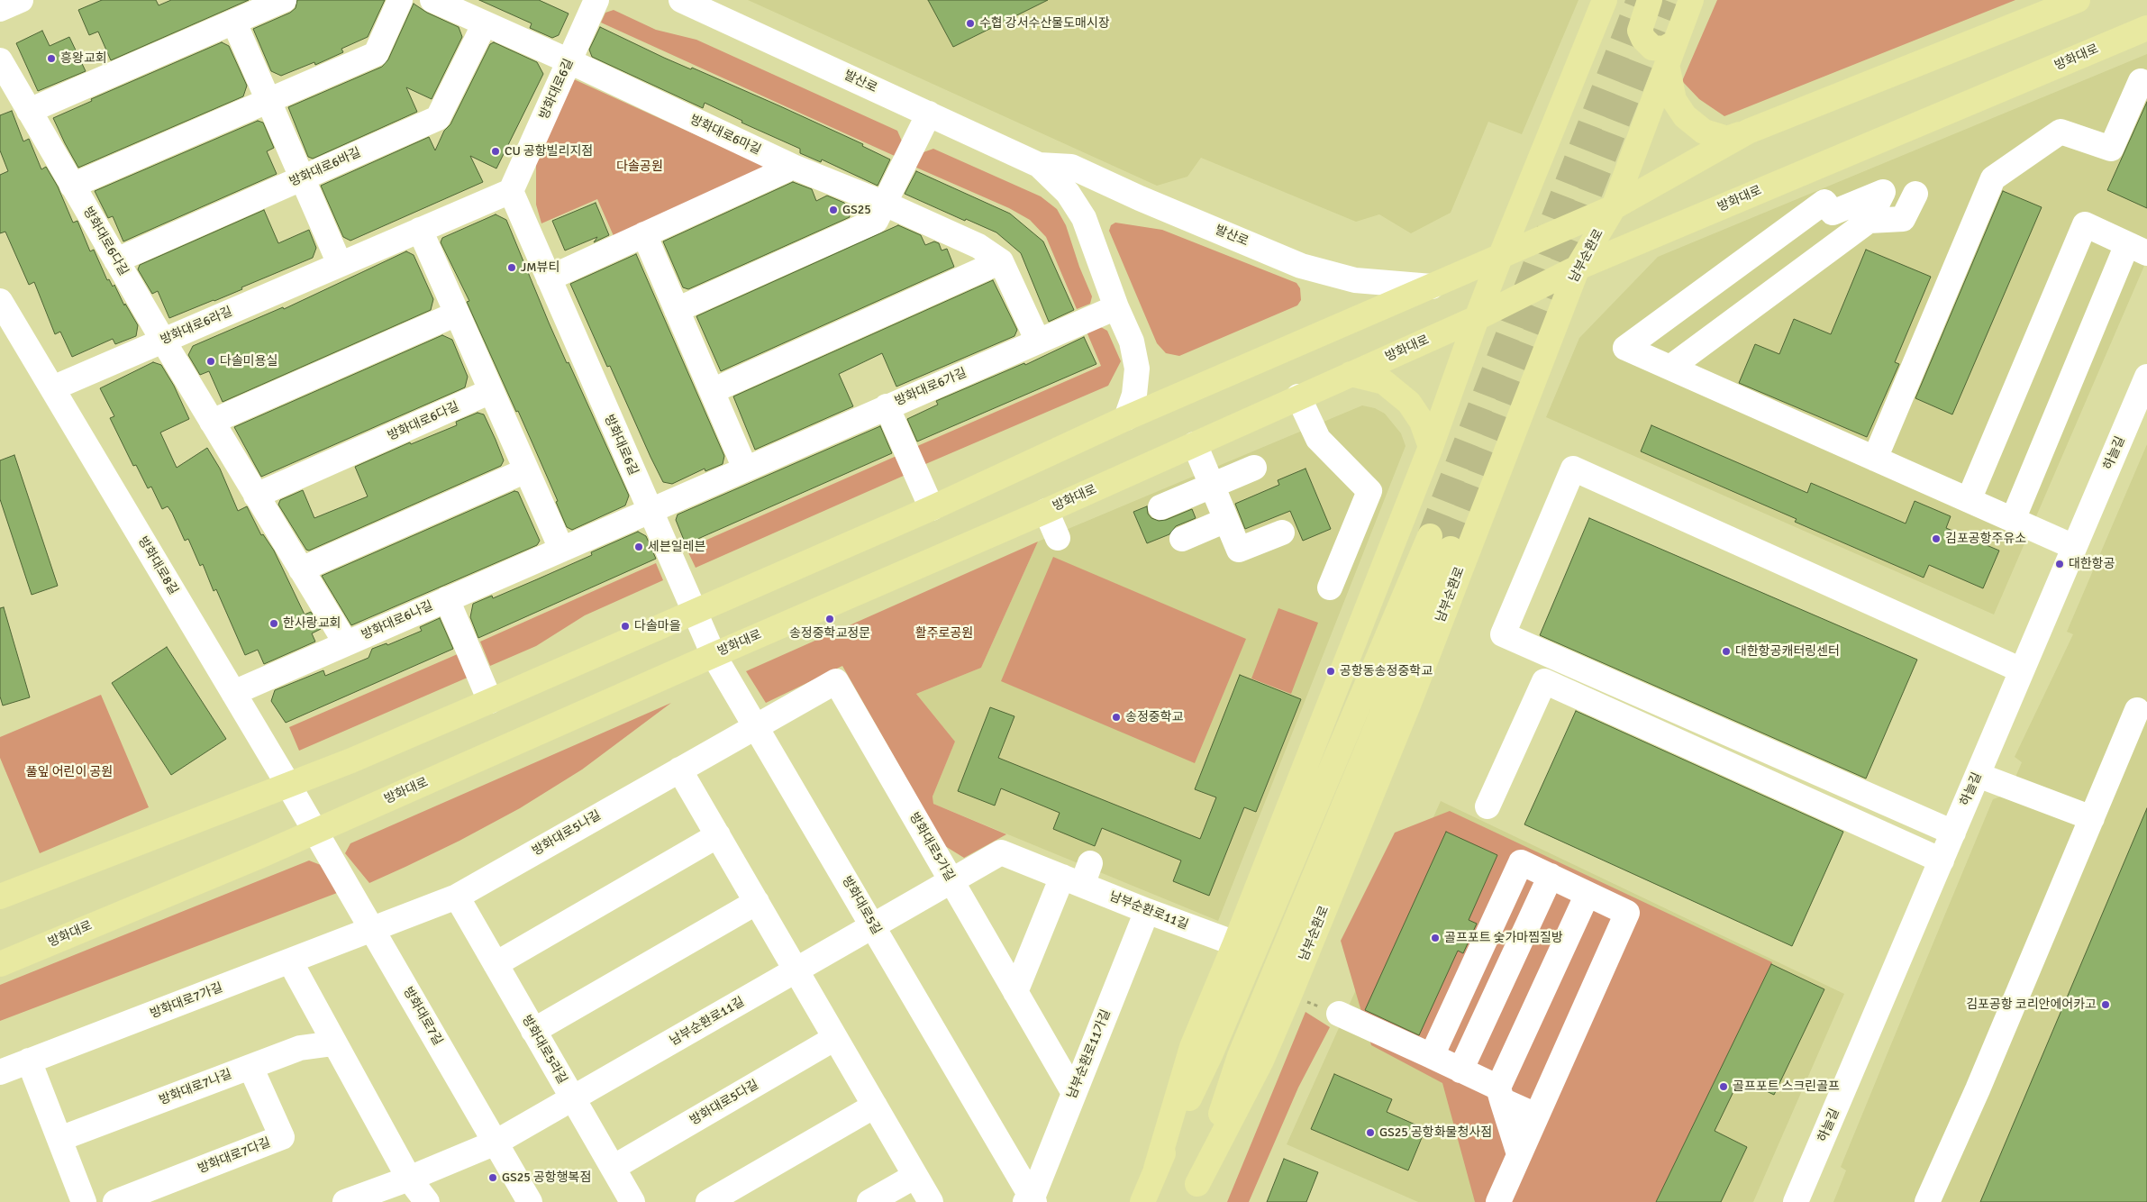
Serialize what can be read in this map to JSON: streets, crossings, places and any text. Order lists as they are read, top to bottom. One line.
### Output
{"streets":{"main road":["방화대로","남부순환로"],"street":["발산로","방화대로6길","방화대로6마길","방화대로6바길","방화대로6다길","방화대로6라길","방화대로6가길","하늘길","방화대로8길","방화대로6나길","방화대로5나길","방화대로5가길","방화대로5길","남부순환로11길","방화대로7가길","방화대로7길","방화대로5라길","남부순환로11가길","방화대로7나길","방화대로5다길","방화대로7다길"]},"crossings":[["방화대로","남부순환로"],["방화대로","방화대로8길"],["방화대로","방화대로5길"],["방화대로","방화대로7길"],["발산로","방화대로6가길"],["방화대로6길","방화대로6마길"],["방화대로6길","방화대로6라길"],["방화대로6길","방화대로6가길"],["방화대로6길","방화대로6나길"],["방화대로6길","방화대로5길"],["방화대로6바길","방화대로6다길"],["방화대로6다길","방화대로6라길"],["방화대로6다길","방화대로6나길"],["방화대로6라길","방화대로8길"],["방화대로6가길","방화대로6나길"],["방화대로8길","방화대로6나길"],["방화대로8길","방화대로7길"],["방화대로5나길","방화대로5가길"],["방화대로5나길","방화대로5길"],["방화대로5나길","방화대로7가길"],["방화대로5나길","방화대로7길"],["방화대로5나길","방화대로5라길"],["방화대로5가길","방화대로5길"],["방화대로5가길","남부순환로11길"],["방화대로5가길","남부순환로11가길"],["방화대로5길","남부순환로11길"],["방화대로5길","남부순환로11가길"],["남부순환로11길","방화대로7길"],["남부순환로11길","방화대로5라길"],["남부순환로11길","남부순환로11가길"],["방화대로7가길","방화대로7길"],["방화대로5라길","방화대로5다길"],["방화대로7나길","방화대로7다길"]],"parks":["다솔공원","활주로공원","풀잎 어린이 공원"],"places":["수협 강서수산물도매시장","흥왕교회","CU 공항빌리지점","GS25","JM뷰티","다솔미용실","김포공항주유소","세븐일레븐","대한항공","송정중학교정문","한사랑교회","다솔마을","대한항공캐터링센터","공항동송정중학교","송정중학교","골프포트 숯가마찜질방","김포공항 코리안에어카고","골프포트 스크린골프","GS25 공항화물청사점","GS25 공항행복점"]}
